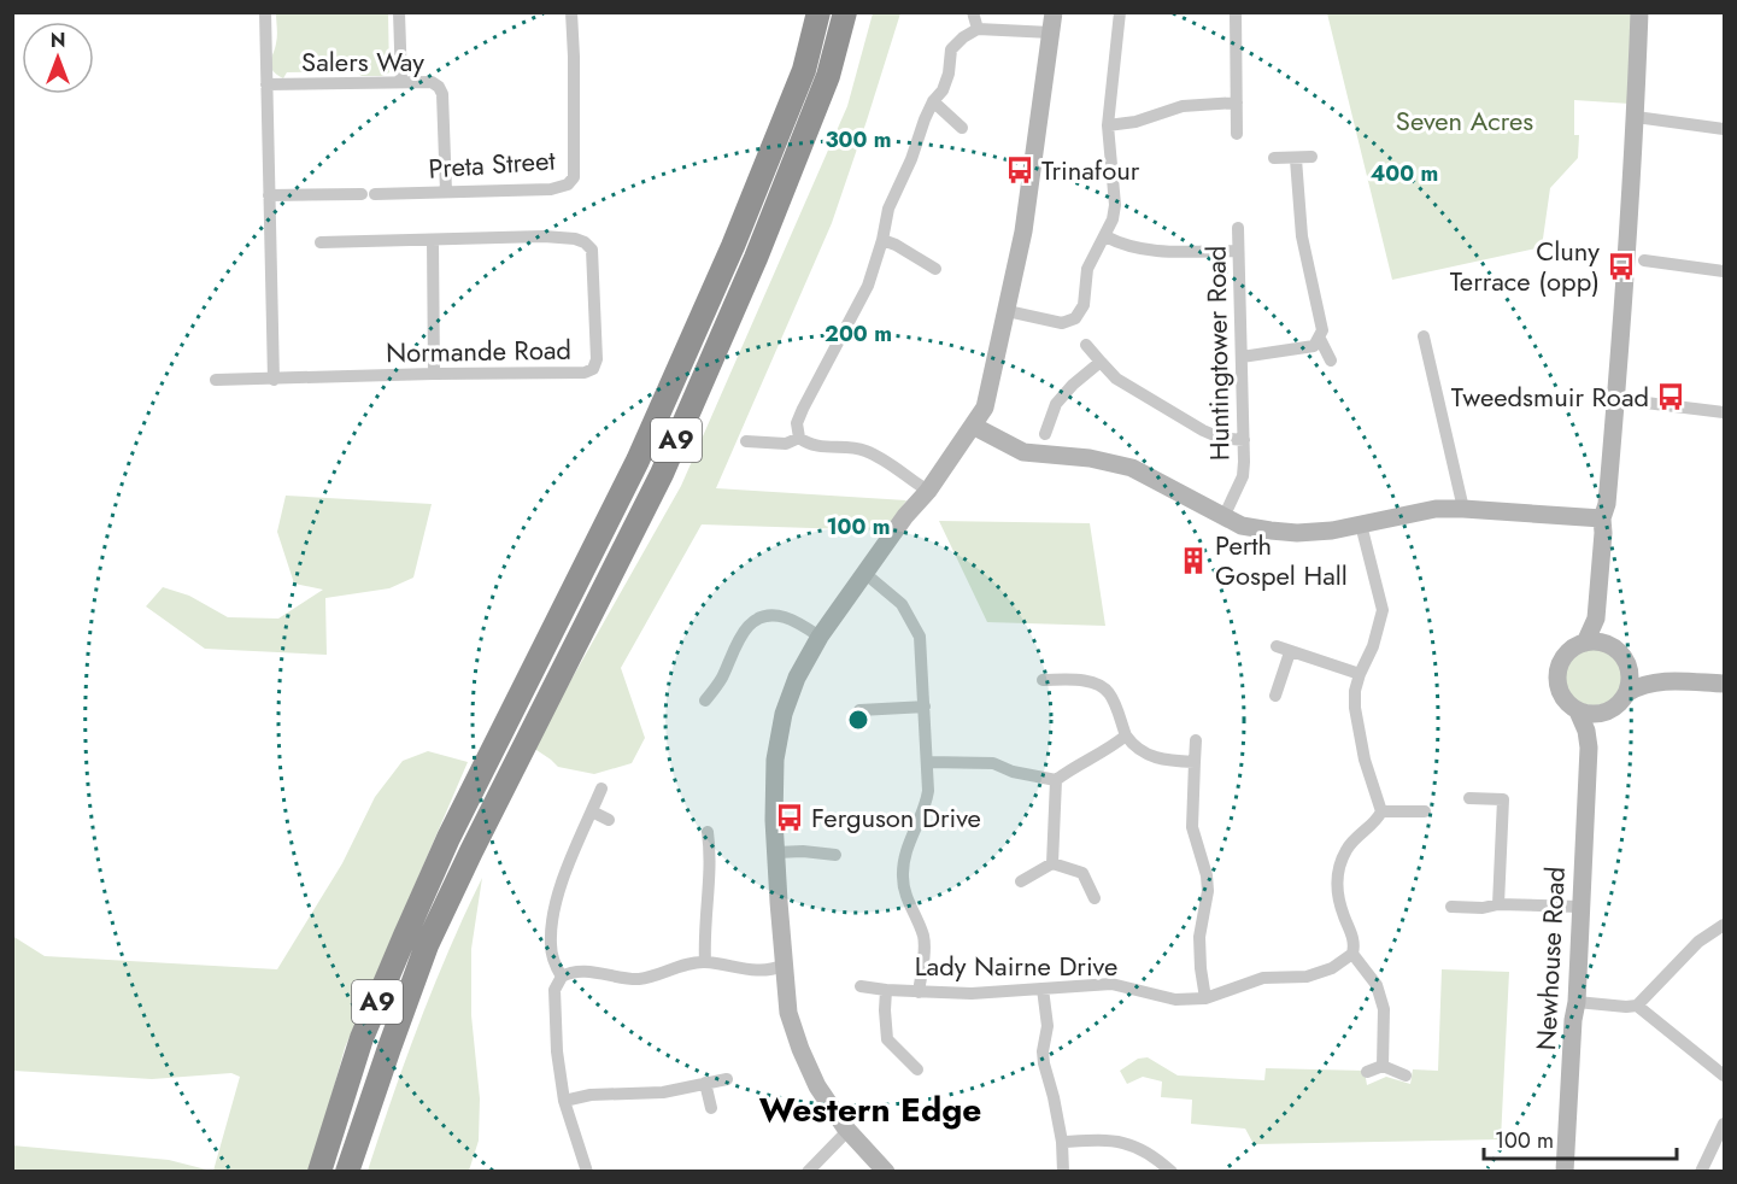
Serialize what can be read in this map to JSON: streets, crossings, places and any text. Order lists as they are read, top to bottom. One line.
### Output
{"streets":{"highway":["A9"],"street":["Salers Way","Preta Street","Normande Road","Huntingtower Road","Newhouse Road","Lady Nairne Drive"]},"crossings":[["Salers Way","Preta Street"]],"districts":["Western Edge"],"parks":["Seven Acres"],"places":{"bus stop":["Trinafour","Cluny Terrace (opp)","Tweedsmuir Road","Ferguson Drive"],"building":["Perth Gospel Hall"]},"scale_bar":"100 m","north":"top","rings":["300 m","400 m","200 m","100 m"]}
